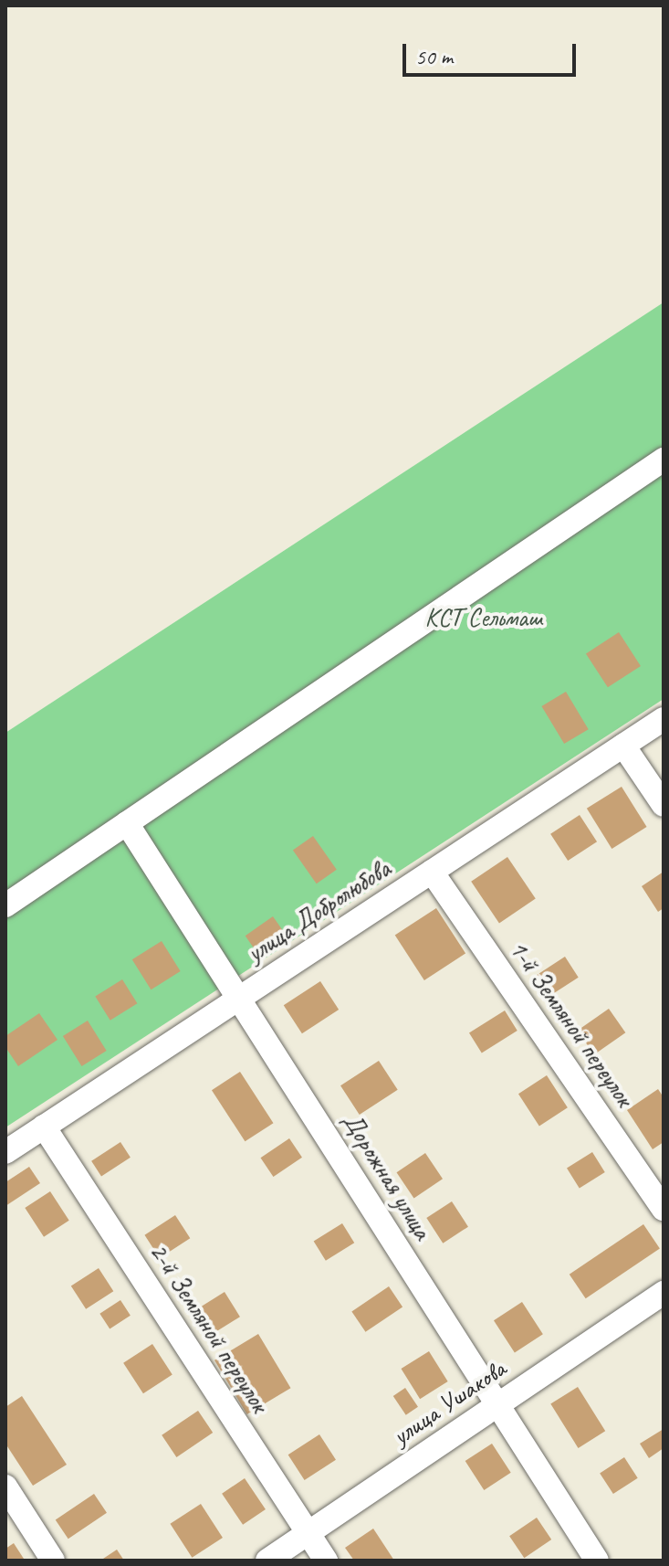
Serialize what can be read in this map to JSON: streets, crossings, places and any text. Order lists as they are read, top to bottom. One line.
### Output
{"streets":{"street":["улица Добролюбова","1-й Земляной переулок","Дорожная улица","2-й Земляной переулок","улица Ушакова"]},"crossings":[["улица Добролюбова","1-й Земляной переулок"],["улица Добролюбова","Дорожная улица"],["улица Добролюбова","2-й Земляной переулок"],["Дорожная улица","улица Ушакова"],["2-й Земляной переулок","улица Ушакова"]],"parks":["КСТ Сельмаш"],"scale_bar":"50 m"}
